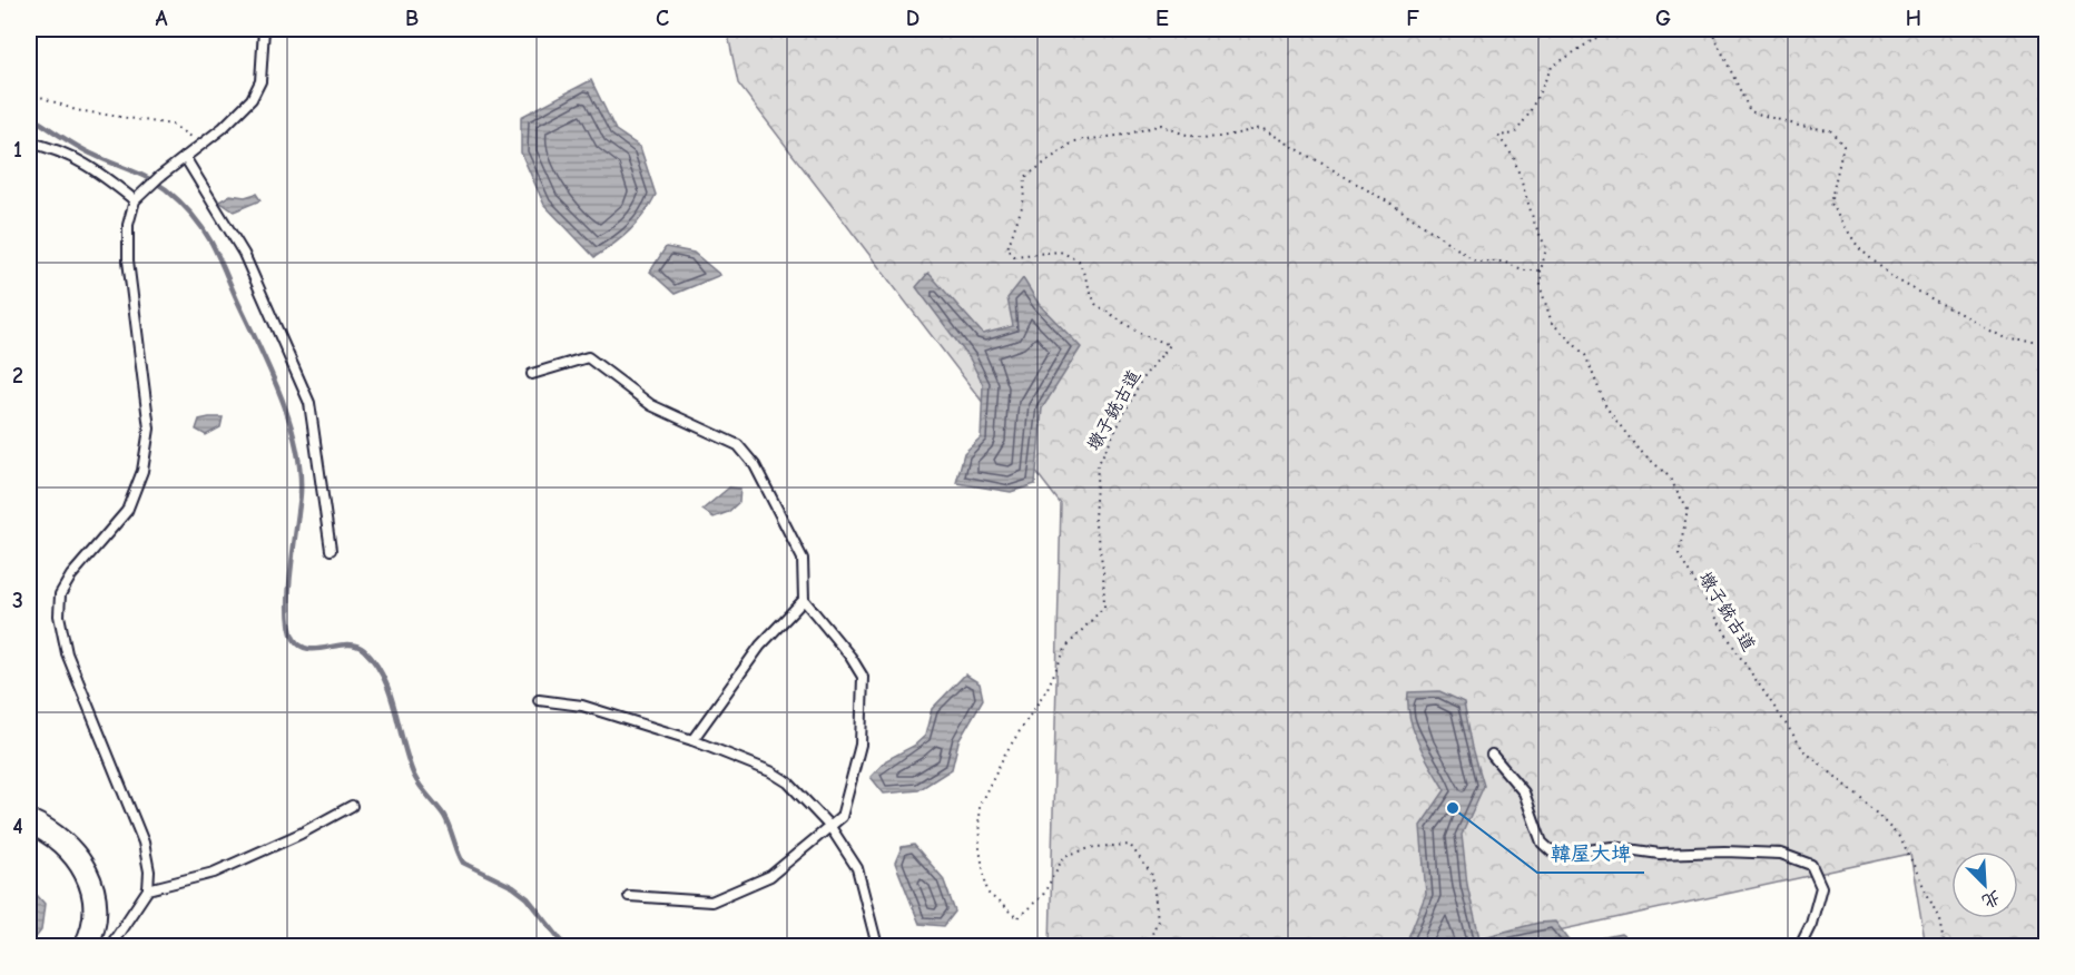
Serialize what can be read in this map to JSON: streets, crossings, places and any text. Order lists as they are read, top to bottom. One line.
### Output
{"streets":{"path":["墩子銃古道"]},"places":["韓屋大埤"],"north":"bottom right","grid":{"columns":["A","B","C","D","E","F","G","H"],"rows":["1","2","3","4"]}}
